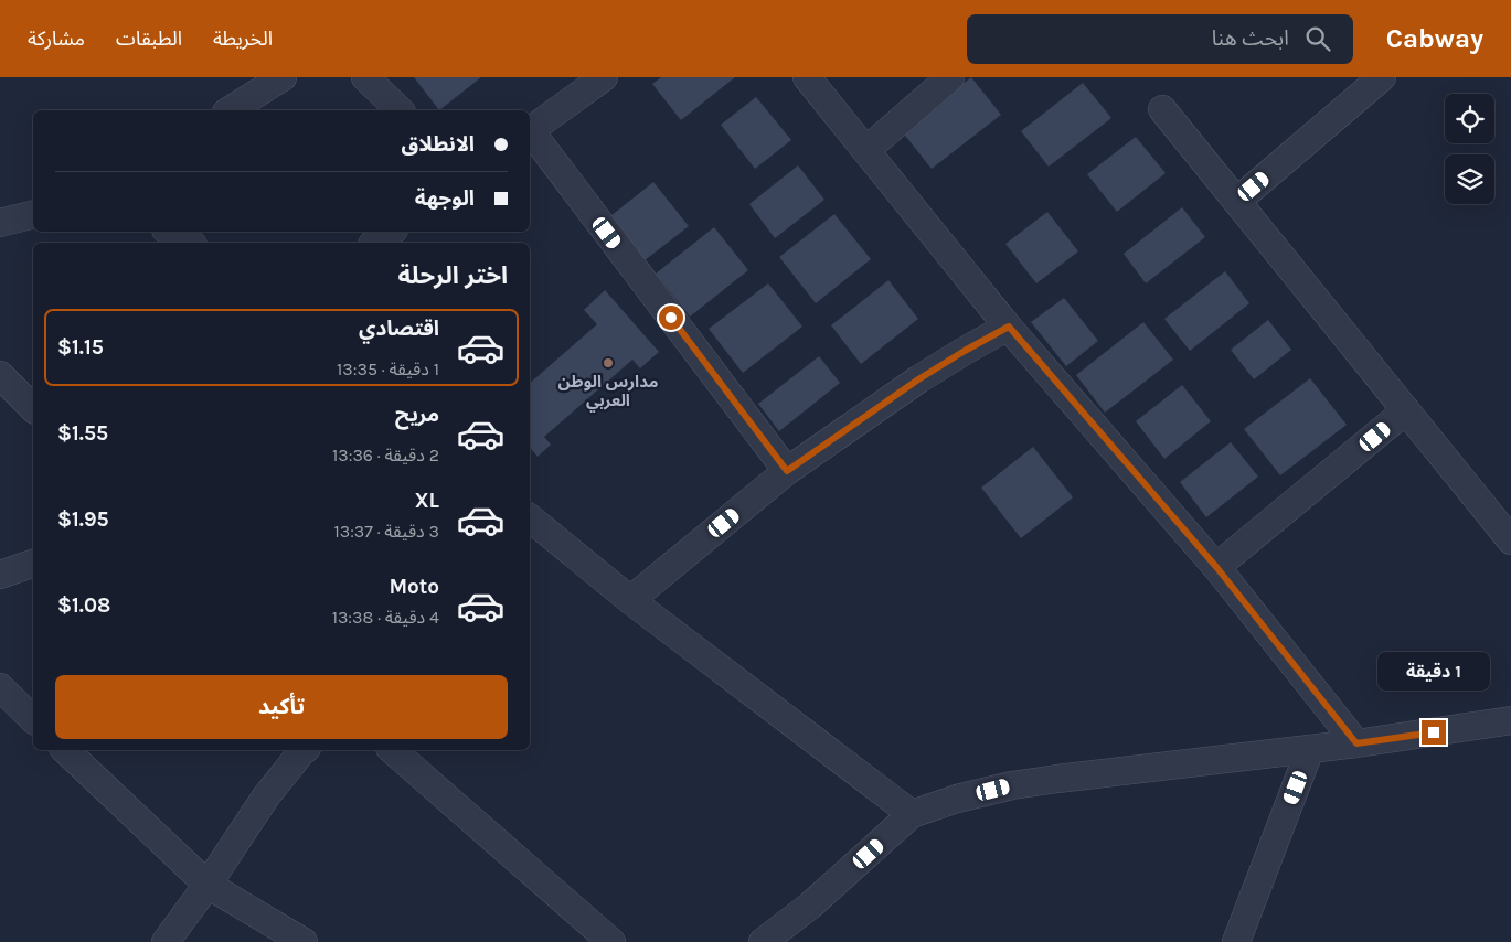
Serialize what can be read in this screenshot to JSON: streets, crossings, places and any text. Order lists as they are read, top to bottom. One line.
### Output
{"places":["مدارس الوطن العربي"],"page":{"header":"Cabway","search":"ابحث هنا","nav":["الخريطة","الطبقات","مشاركة"],"banner":["الانطلاق","الوجهة"],"heading":"اختر الرحلة","list":[{"name":"اقتصادي","note":"1 دقيقة · 13:35","value":"$1.15"},{"name":"مريح","note":"2 دقيقة · 13:36","value":"$1.55"},{"name":"XL","note":"3 دقيقة · 13:37","value":"$1.95"},{"name":"Moto","note":"4 دقيقة · 13:38","value":"$1.08"}],"bubble":"1 دقيقة","buttons":"تأكيد"}}
